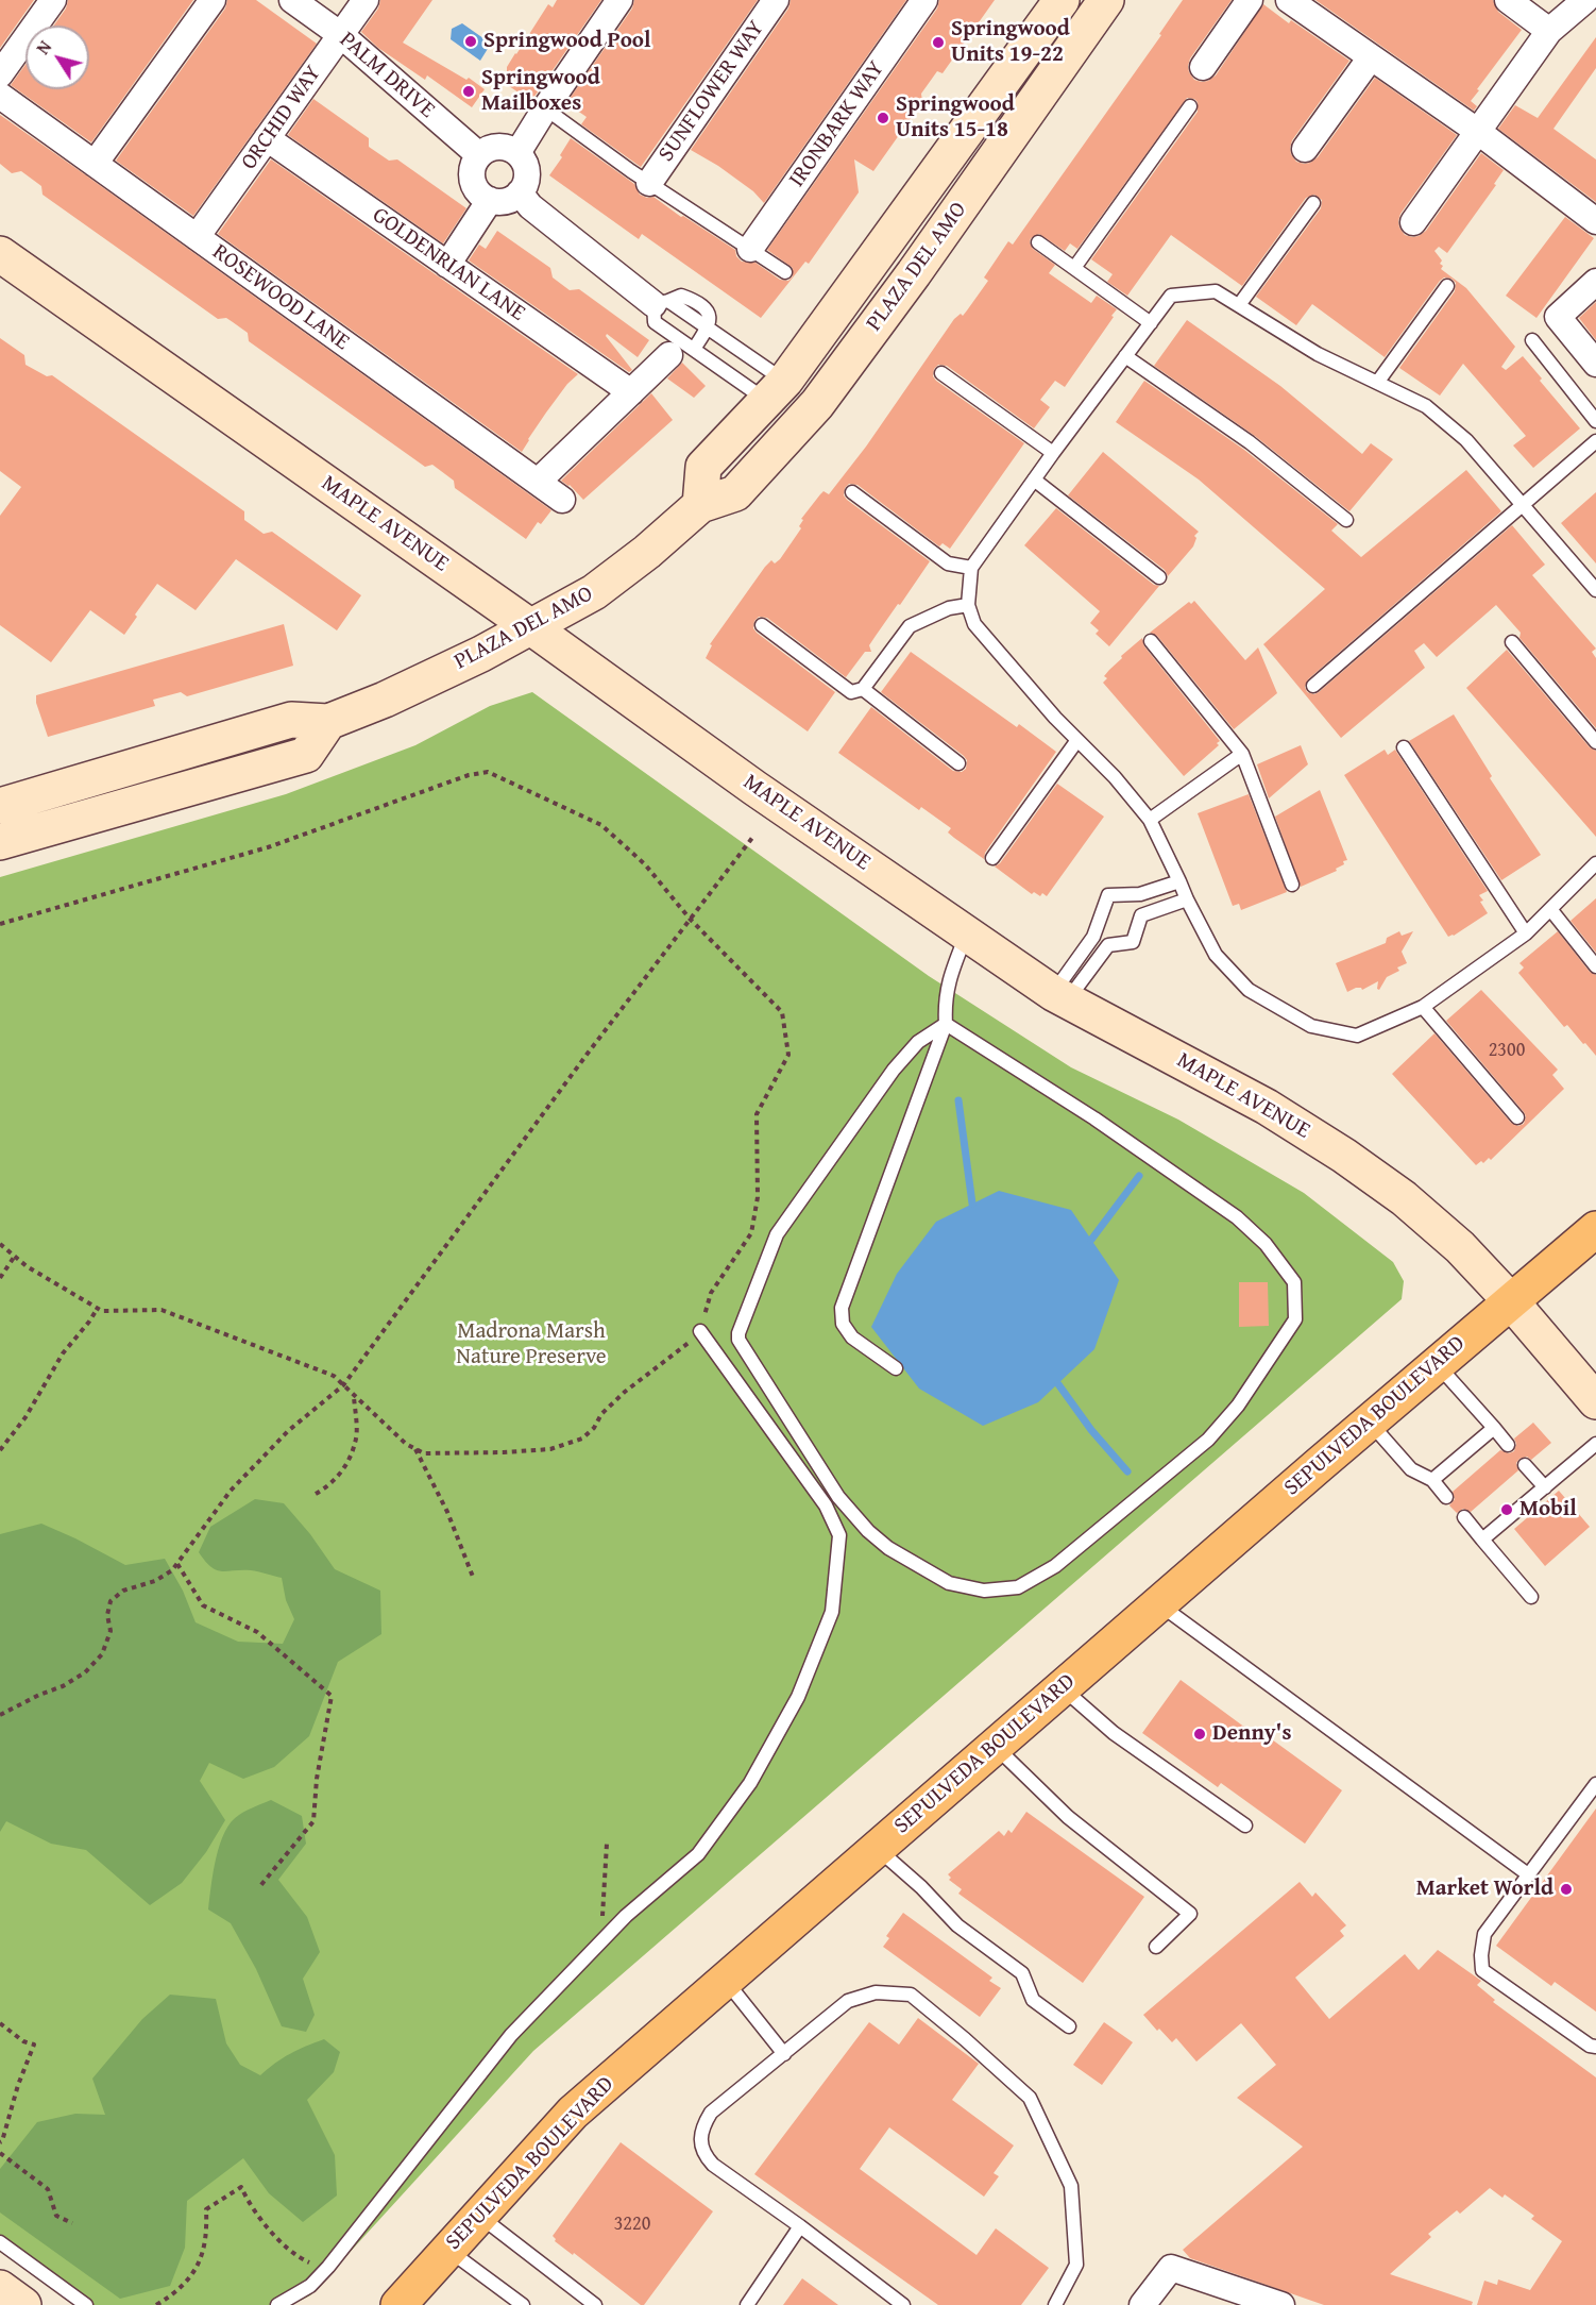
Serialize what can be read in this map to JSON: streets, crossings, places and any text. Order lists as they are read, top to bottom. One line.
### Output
{"streets":{"main road":["PLAZA DEL AMO","MAPLE AVENUE","SEPULVEDA BOULEVARD"],"street":["PALM DRIVE","SUNFLOWER WAY","ORCHID WAY","IRONBARK WAY","GOLDENRIAN LANE","ROSEWOOD LANE"]},"crossings":[["PALM DRIVE","ORCHID WAY"],["ORCHID WAY","GOLDENRIAN LANE"],["ORCHID WAY","ROSEWOOD LANE"],["PLAZA DEL AMO","MAPLE AVENUE"],["MAPLE AVENUE","SEPULVEDA BOULEVARD"]],"parks":["Madrona Marsh Nature Preserve"],"places":["Springwood Pool","Springwood Units 19-22","Springwood Mailboxes","Springwood Units 15-18","Mobil","Denny's","Market World"],"house_numbers":["2300","3220"],"north":"top left"}
